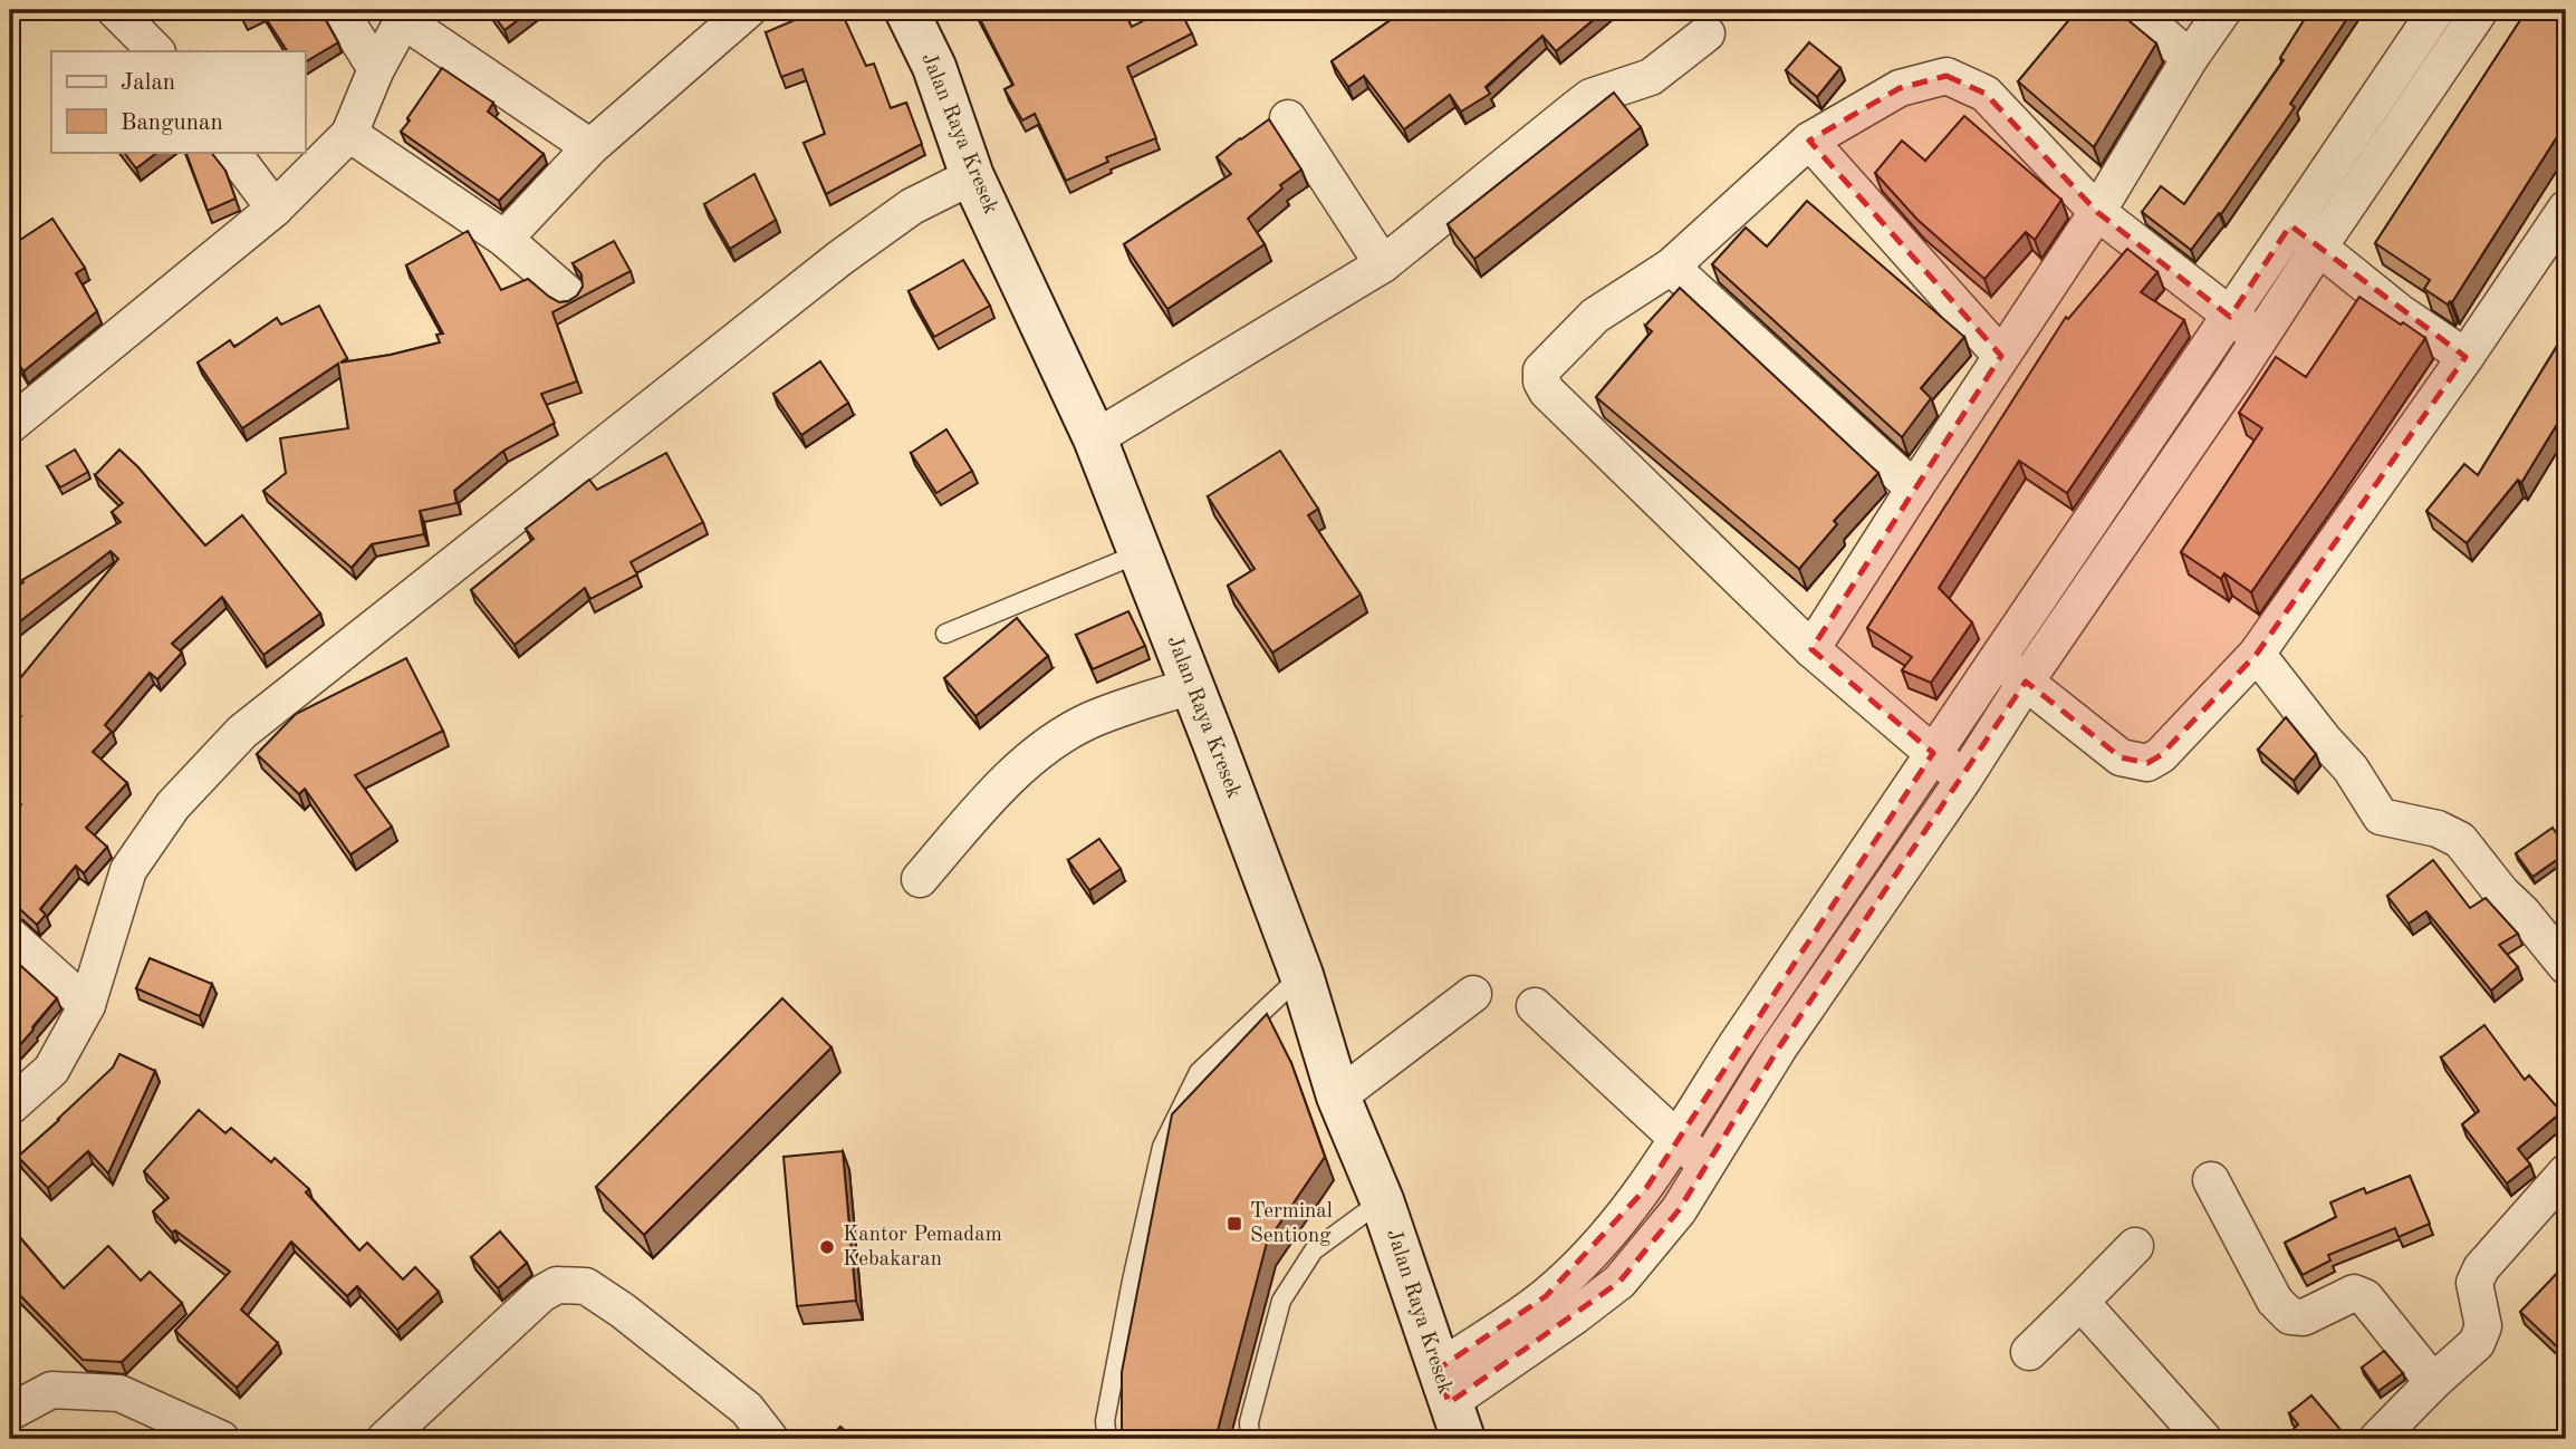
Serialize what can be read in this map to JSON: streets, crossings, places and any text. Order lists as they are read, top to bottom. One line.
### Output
{"streets":{"main road":["Jalan Raya Kresek"]},"places":{"transit":["Terminal Sentiong"],"other":["Kantor Pemadam Kebakaran"]},"legend":["Jalan","Bangunan"]}
